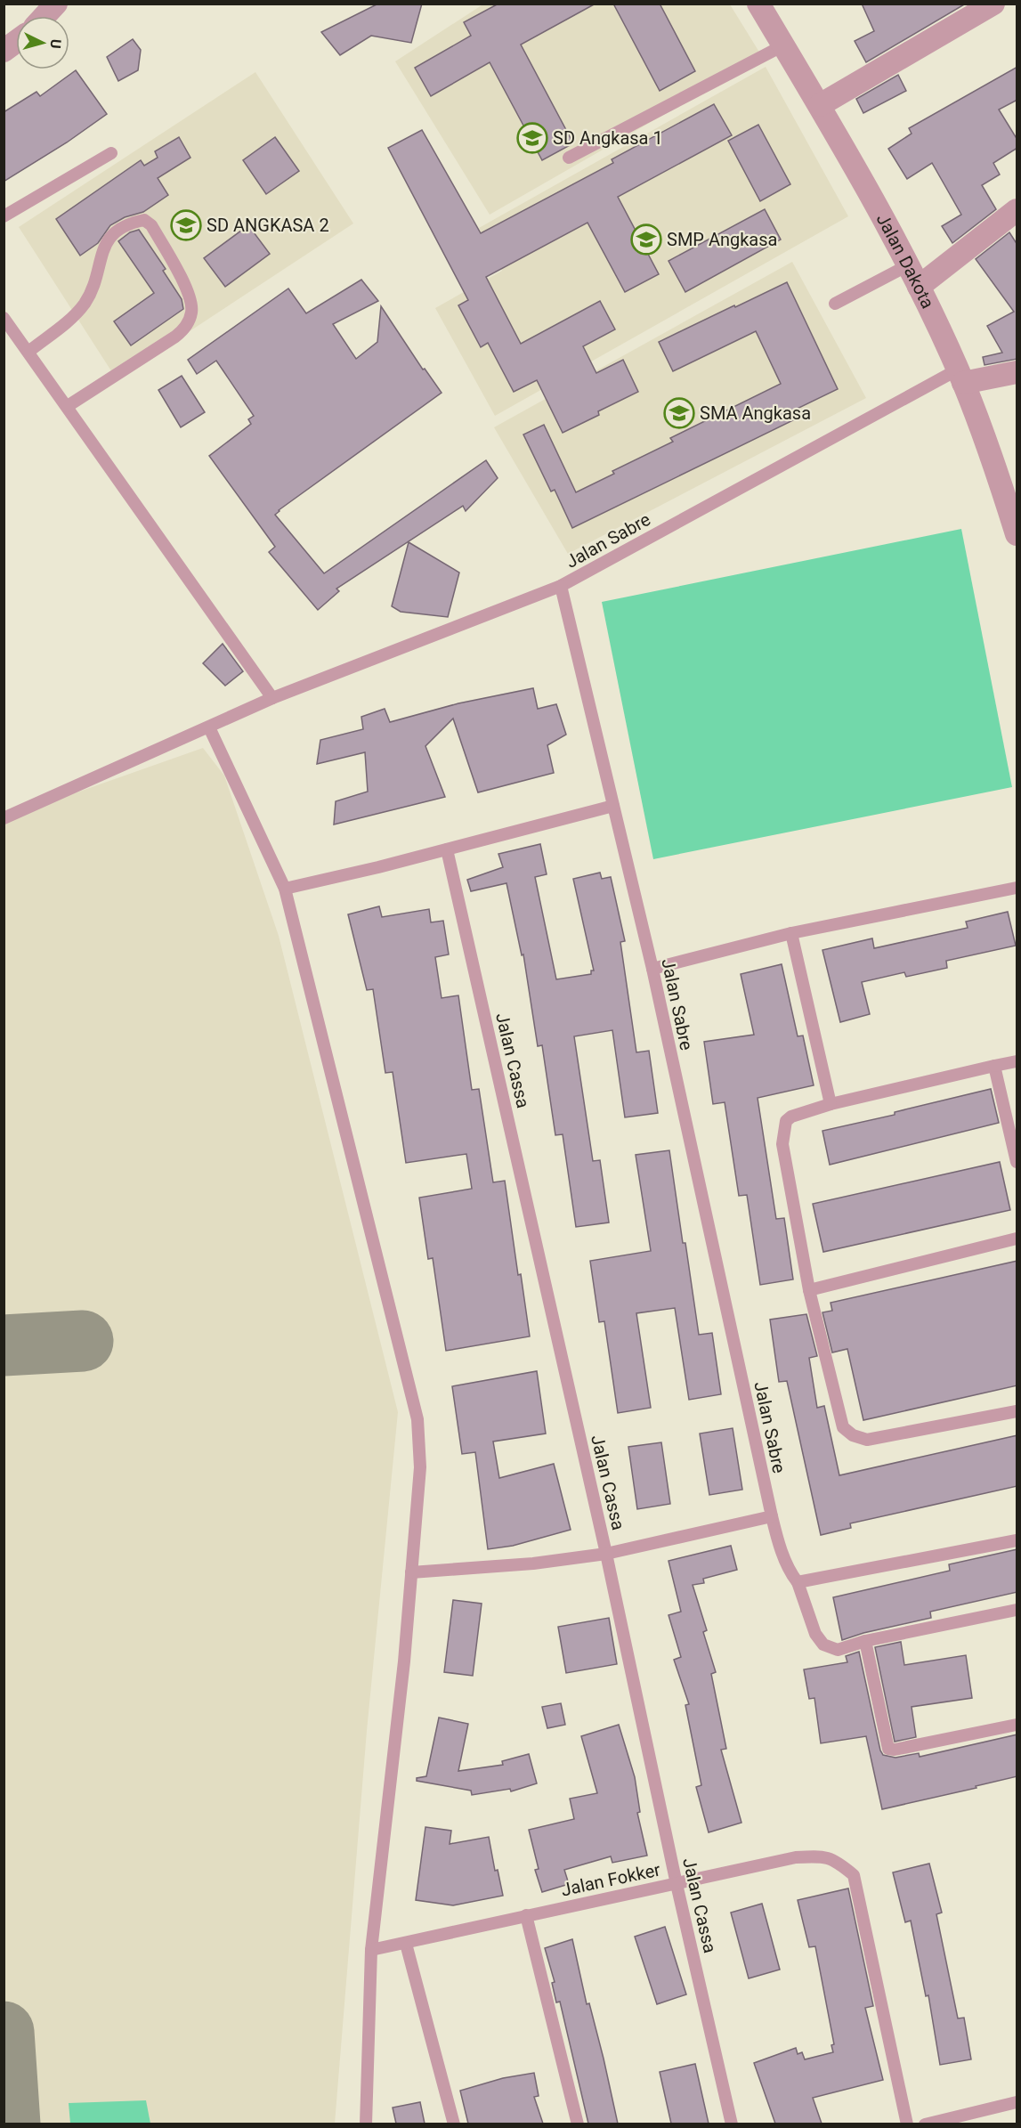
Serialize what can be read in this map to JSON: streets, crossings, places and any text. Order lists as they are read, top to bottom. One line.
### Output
{"streets":{"street":["Jalan Dakota"],"lane":["Jalan Sabre","Jalan Cassa","Jalan Fokker"]},"crossings":[["Jalan Dakota","Jalan Sabre"],["Jalan Cassa","Jalan Fokker"]],"places":{"school or university":["SD Angkasa 1","SD ANGKASA 2","SMP Angkasa","SMA Angkasa"]},"north":"right"}
